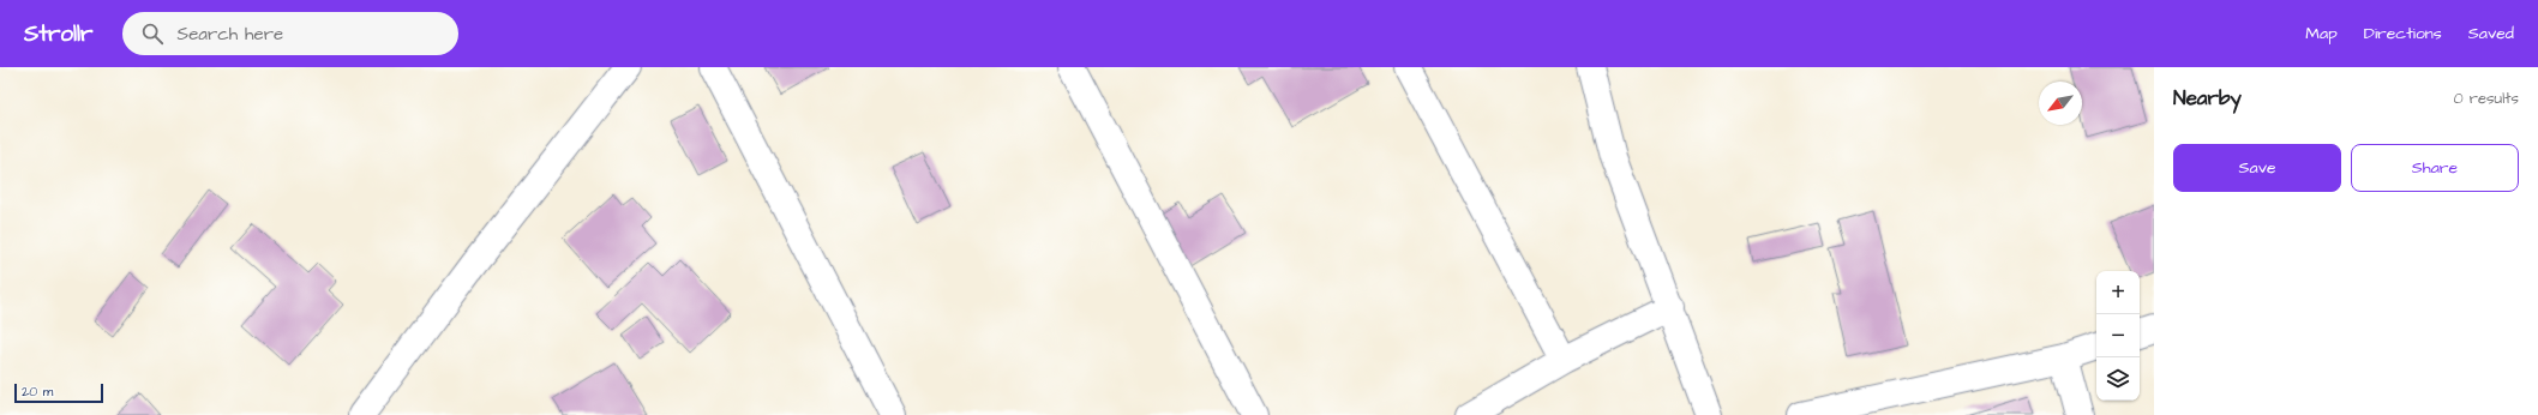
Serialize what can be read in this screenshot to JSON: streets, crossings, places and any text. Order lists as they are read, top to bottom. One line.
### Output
{"scale_bar":"20 m","north":"bottom left","page":{"header":"Strollr","search":"Search here","nav":["Map","Directions","Saved"],"heading":["Nearby","0 results"],"buttons":["Save","Share"],"map_buttons":["+","−"],"scale":"20 m"}}
